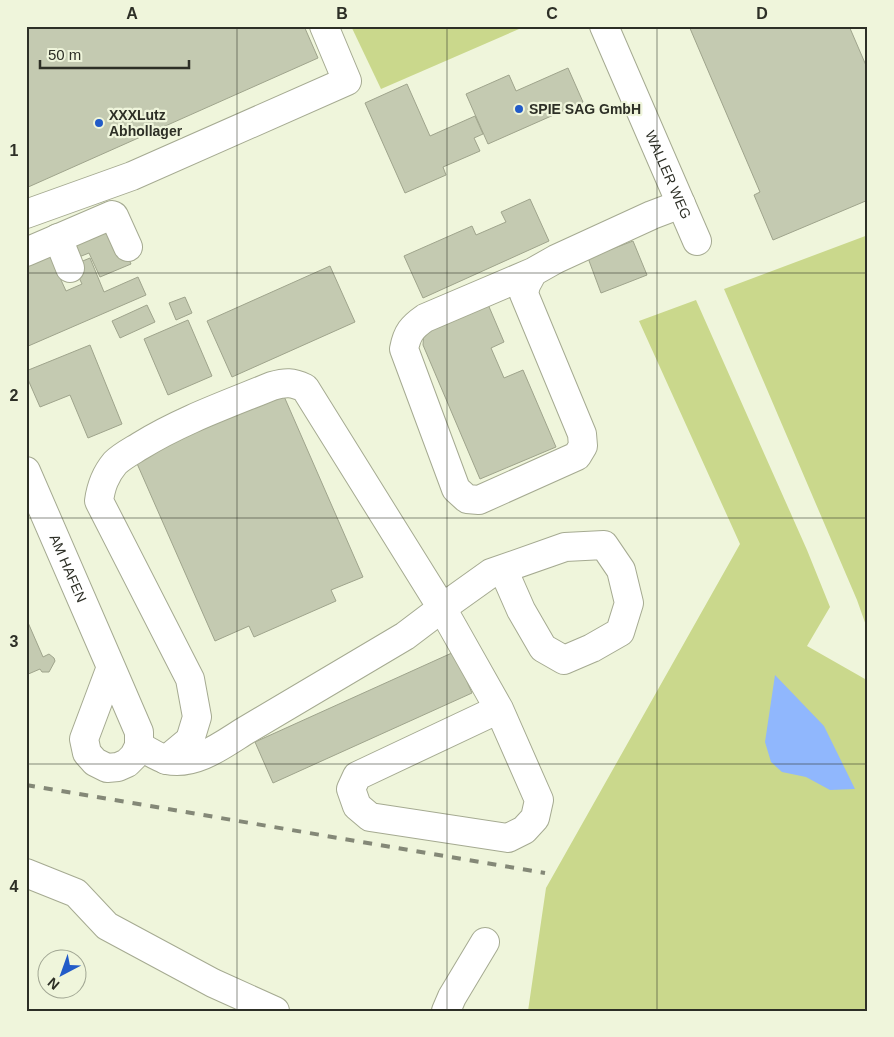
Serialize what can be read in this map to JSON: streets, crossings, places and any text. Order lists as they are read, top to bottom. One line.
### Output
{"streets":{"street":["WALLER WEG","AM HAFEN"]},"places":["SPIE SAG GmbH","XXXLutz Abhollager"],"scale_bar":"50 m","north":"bottom left","grid":{"columns":["A","B","C","D"],"rows":["1","2","3","4"]}}
